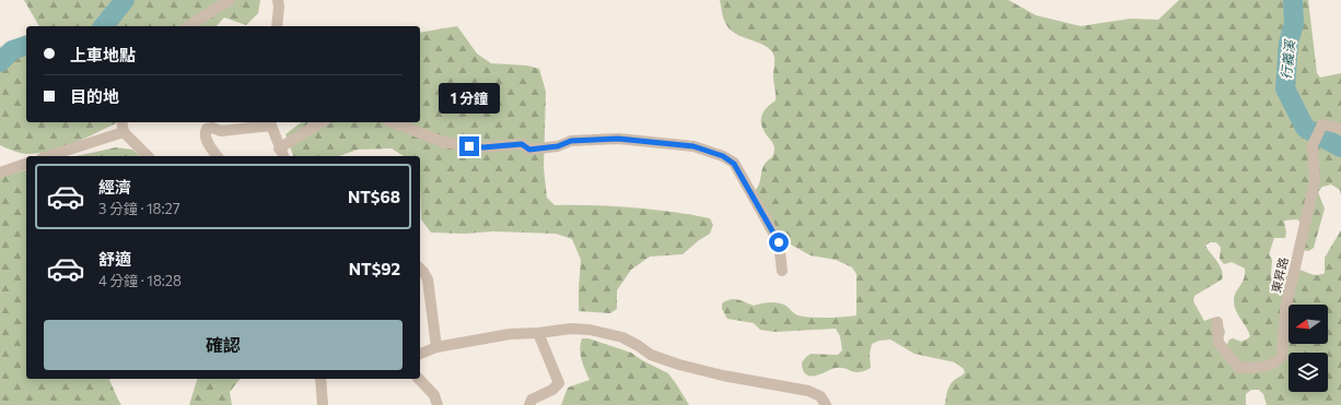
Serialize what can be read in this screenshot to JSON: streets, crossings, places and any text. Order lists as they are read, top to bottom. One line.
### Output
{"streets":{"street":["東昇路"]},"water":["行義溪"],"north":"left","page":{"banner":["上車地點","目的地"],"bubble":"1 分鐘","list":[{"name":"經濟","note":"3 分鐘 · 18:27","value":"NT$68"},{"name":"舒適","note":"4 分鐘 · 18:28","value":"NT$92"}],"buttons":"確認"}}
